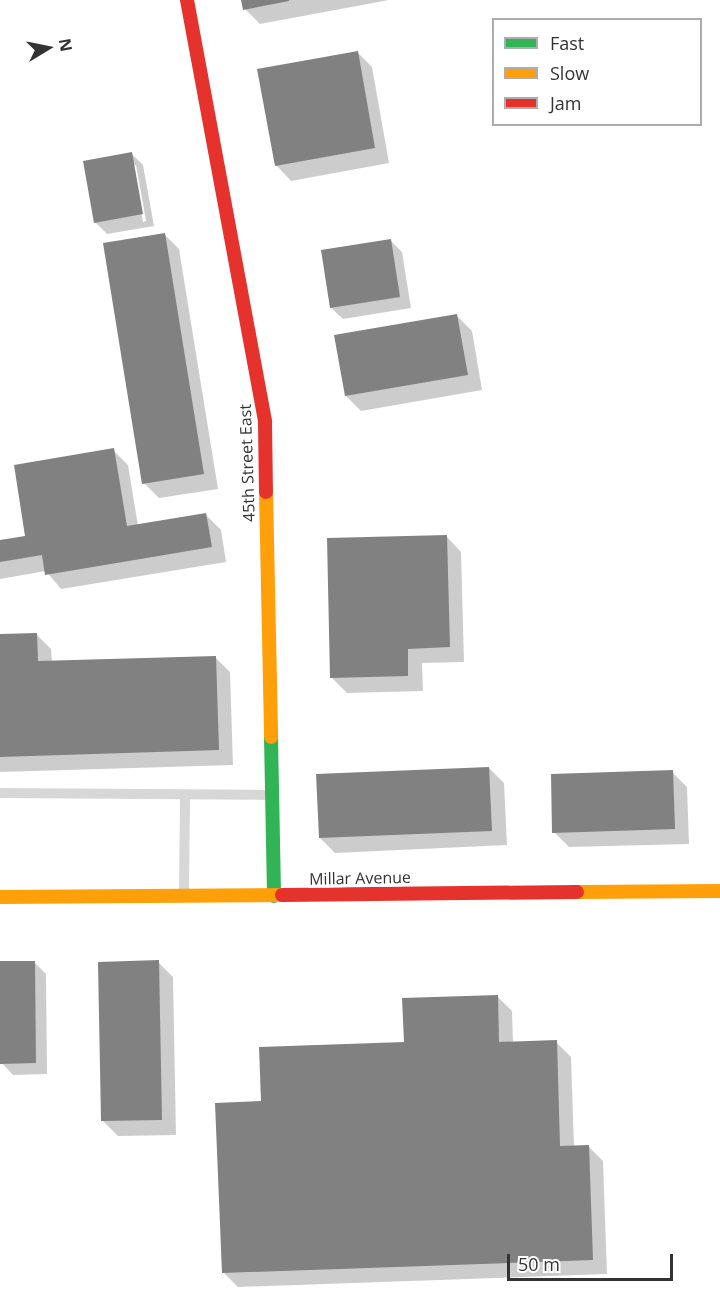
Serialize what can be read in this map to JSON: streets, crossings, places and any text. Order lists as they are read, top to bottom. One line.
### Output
{"streets":{"street":["45th Street East","Millar Avenue"]},"crossings":[["45th Street East","Millar Avenue"]],"legend":["Fast","Slow","Jam"],"scale_bar":"50 m","north":"right"}
